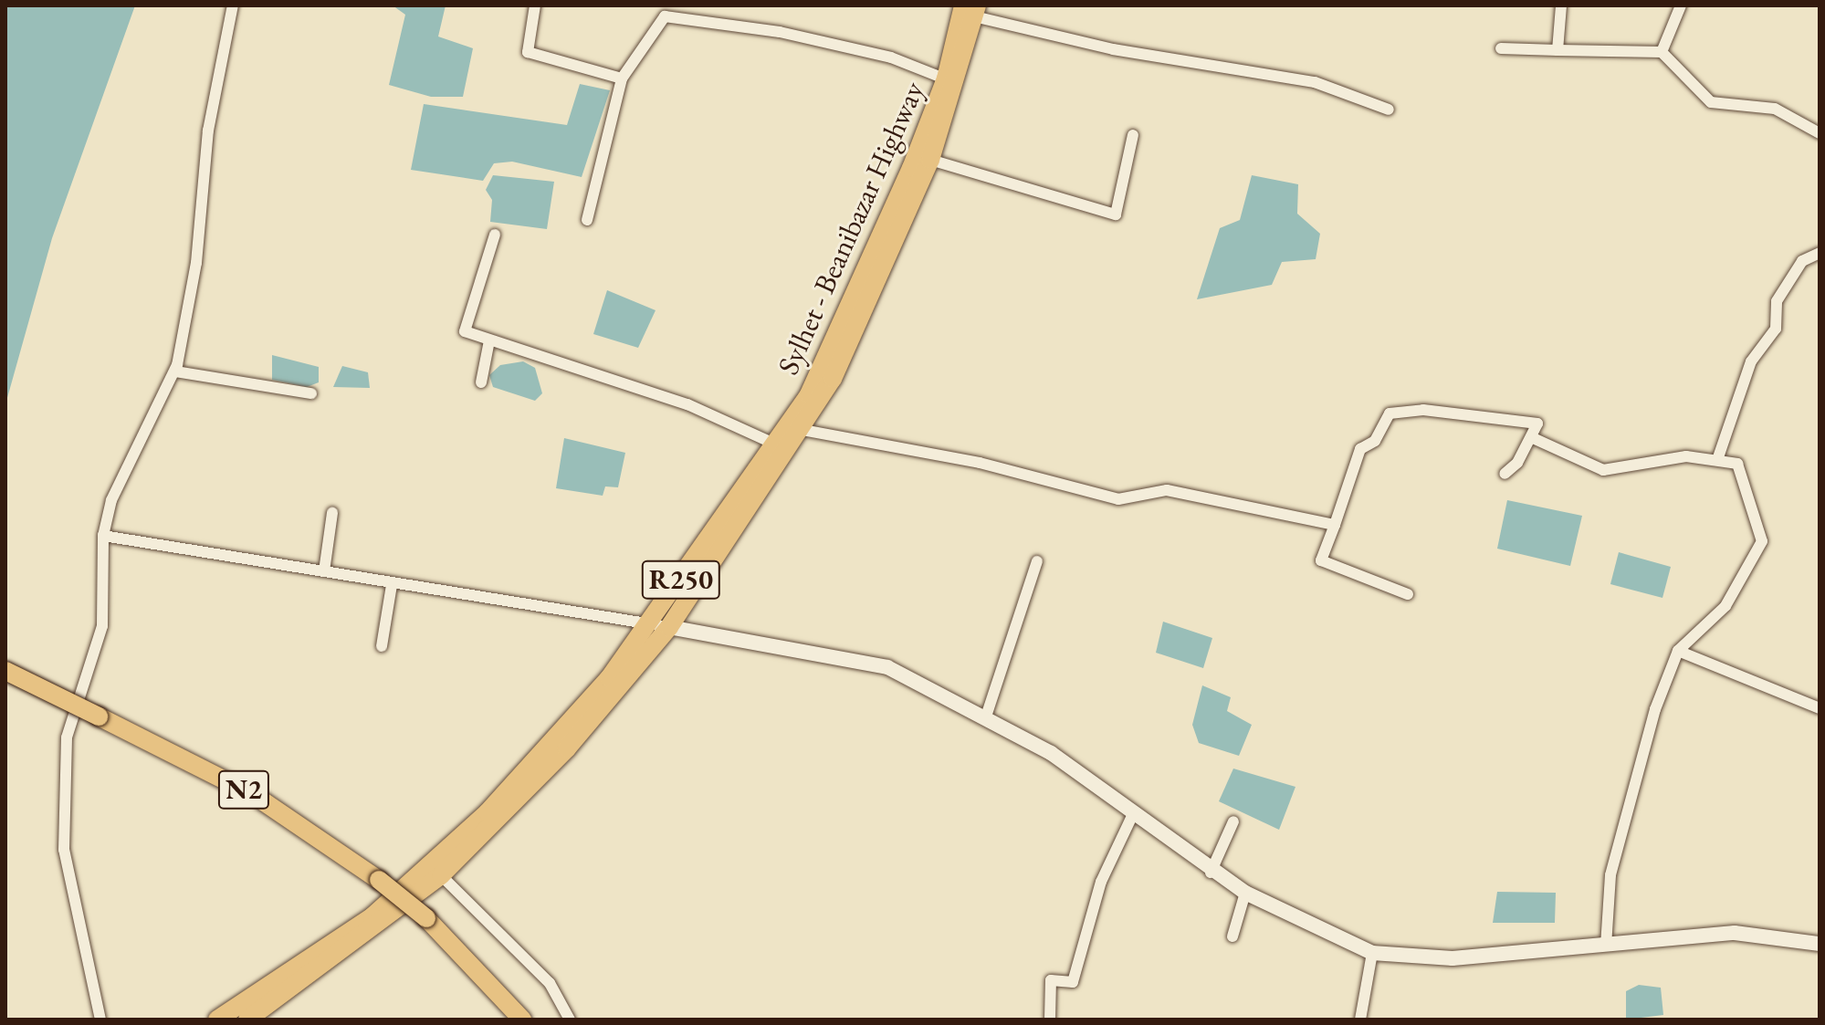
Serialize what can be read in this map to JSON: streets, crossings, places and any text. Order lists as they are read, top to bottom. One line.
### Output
{"streets":{"main road":["Sylhet - Beanibazar Highway","R250","N2"]}}
